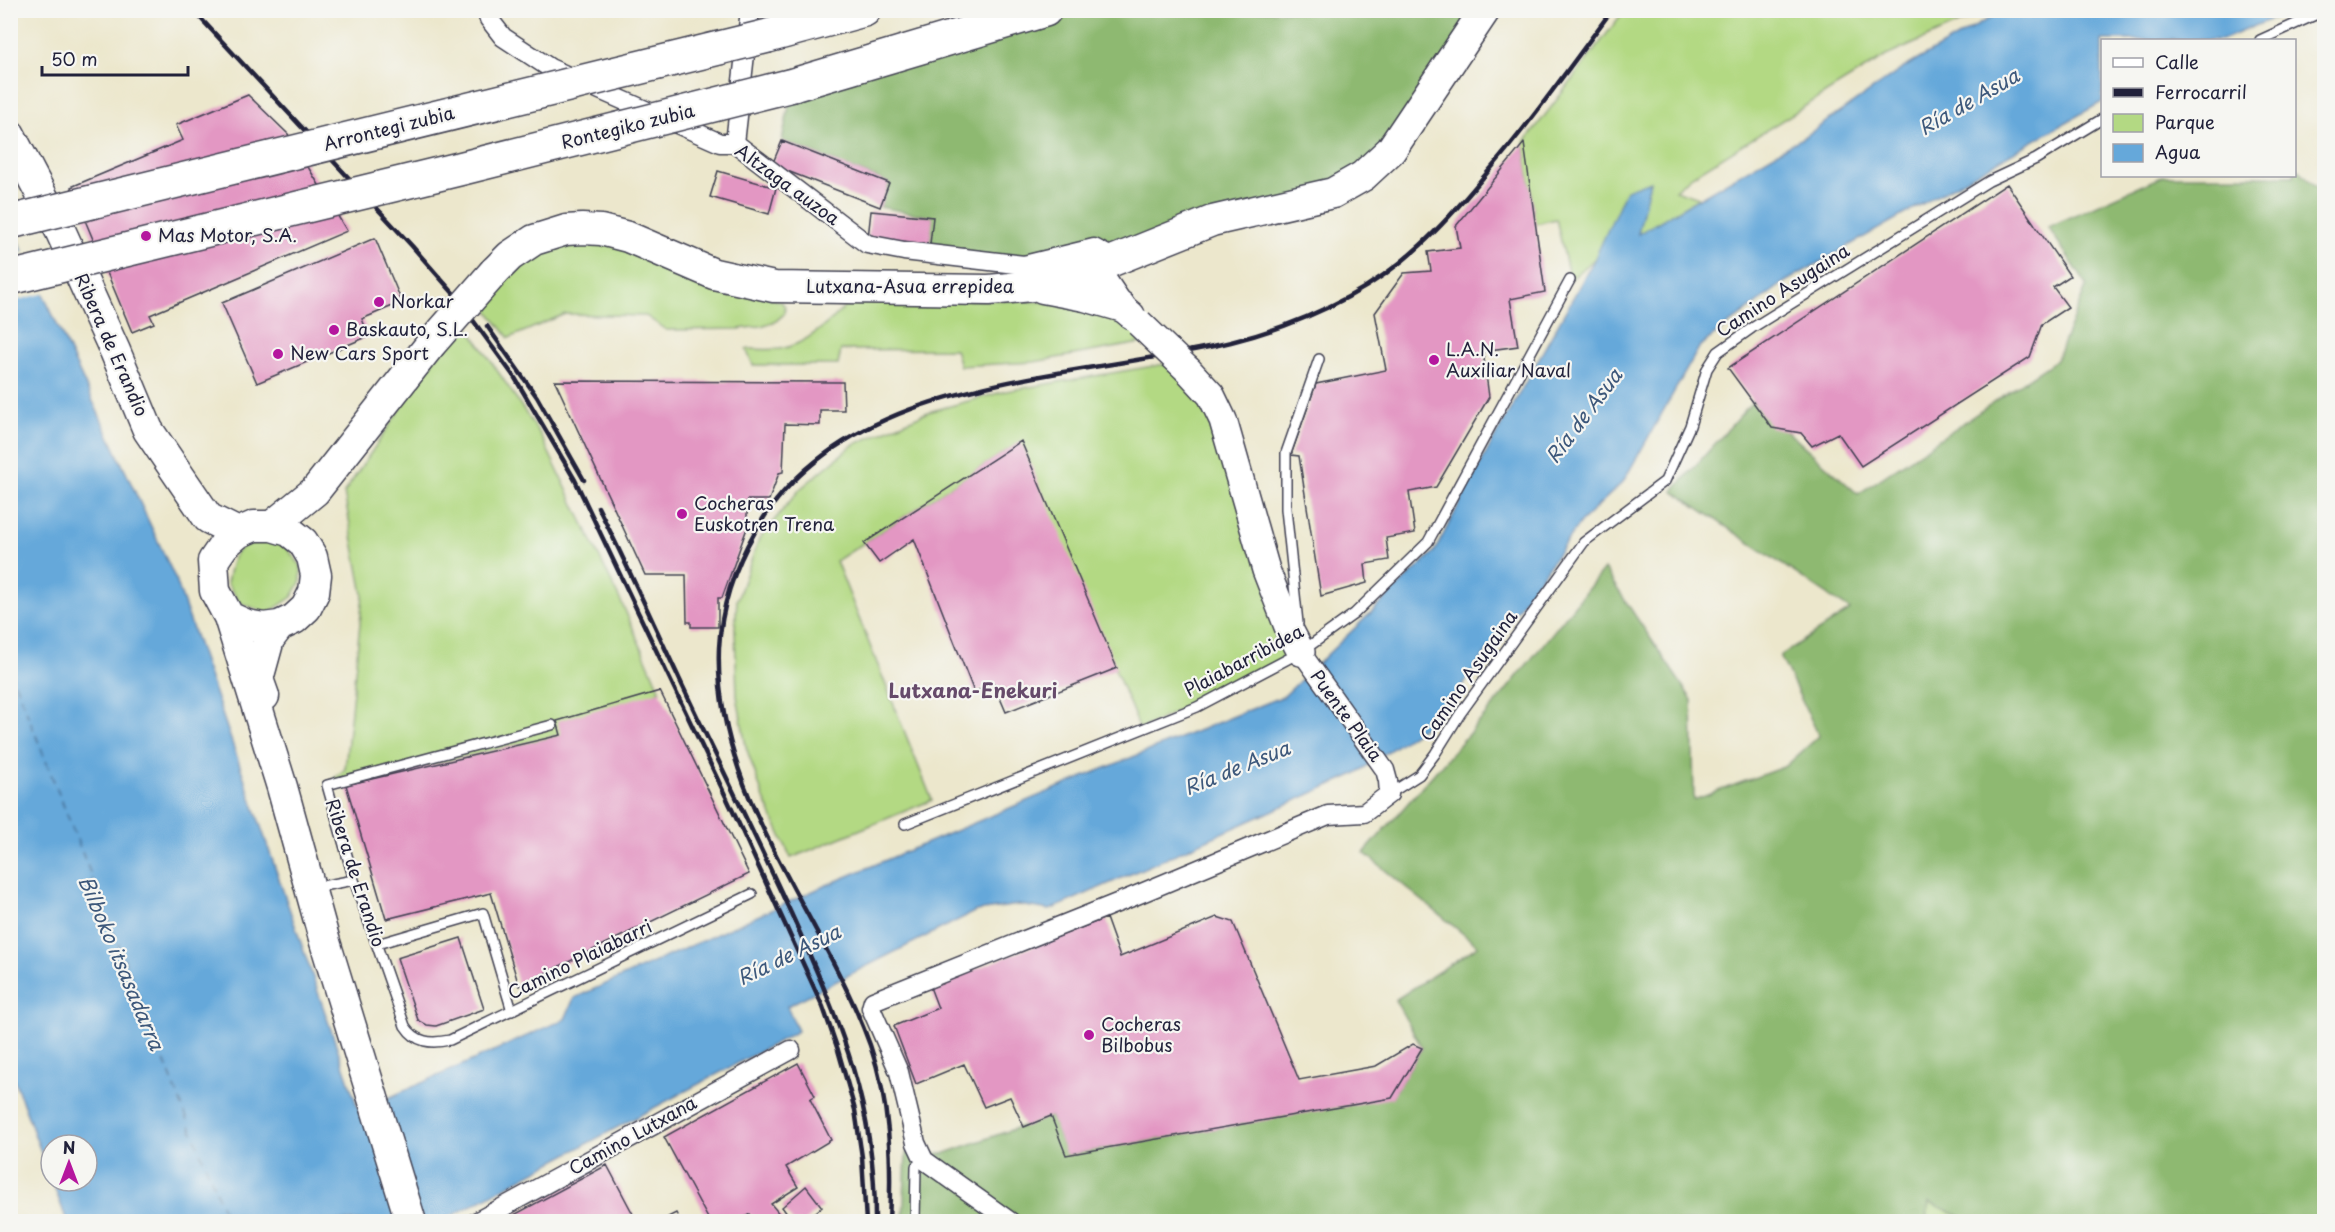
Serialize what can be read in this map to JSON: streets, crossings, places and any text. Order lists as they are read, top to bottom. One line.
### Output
{"streets":{"highway":["Rontegiko zubia","Arrontegi zubia"],"main road":["Lutxana-Asua errepidea","Ribera de Erandio"],"street":["Altzaga auzoa","Puente Plaia","Camino Lutxana"],"lane":["Camino Asugaina","Plaiabarribidea","Camino Plaiabarri"]},"crossings":[["Altzaga auzoa","Lutxana-Asua errepidea"],["Camino Asugaina","Puente Plaia"],["Ribera de Erandio","Camino Plaiabarri"],["Plaiabarribidea","Puente Plaia"]],"districts":["Lutxana-Enekuri"],"water":["Ría de Asua","Bilboko itsasadarra"],"places":["Mas Motor, S.A.","Norkar","Baskauto, S.L.","New Cars Sport","L.A.N. Auxiliar Naval","Cocheras Euskotren Trena","Cocheras Bilbobus"],"legend":["Calle","Ferrocarril","Parque","Agua"],"scale_bar":"50 m","north":"top"}
